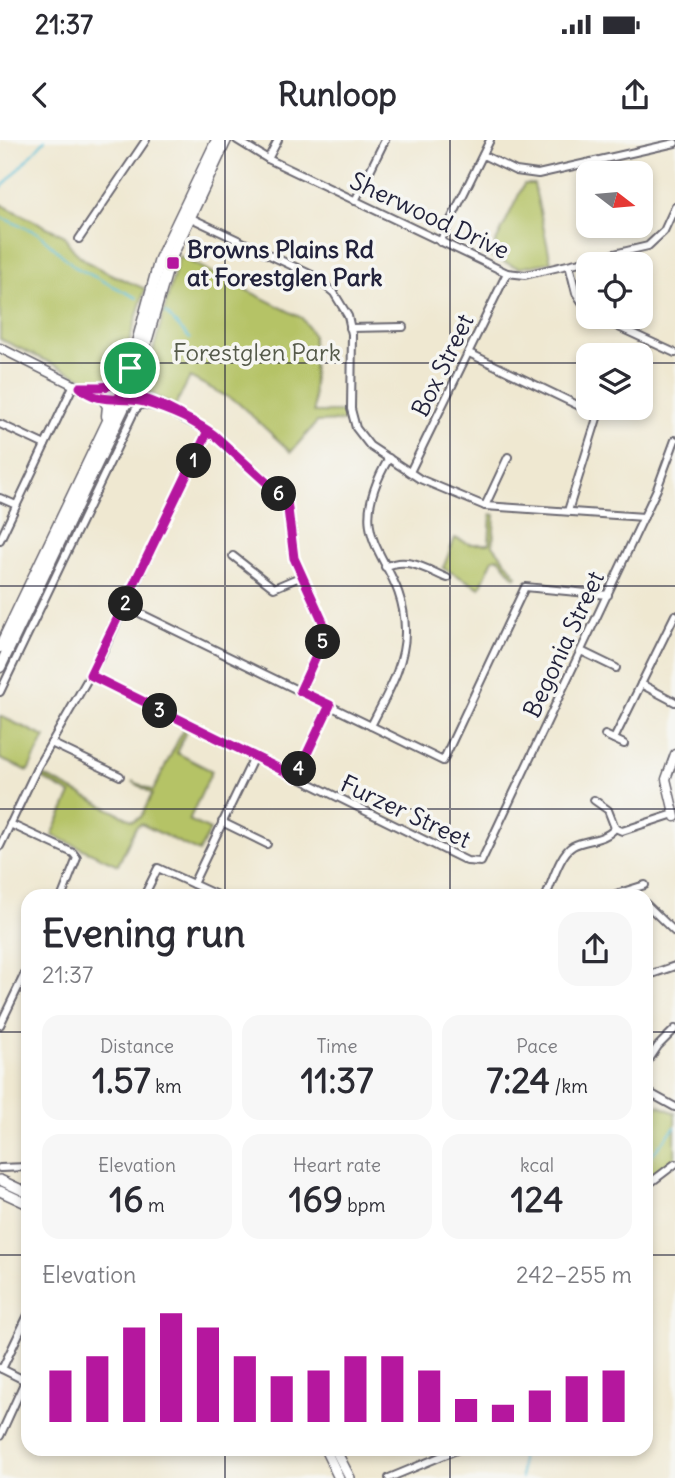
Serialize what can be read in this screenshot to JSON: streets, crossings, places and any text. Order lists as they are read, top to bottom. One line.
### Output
{"streets":{"street":["Sherwood Drive","Box Street","Begonia Street","Furzer Street"]},"crossings":[["Sherwood Drive","Box Street"],["Begonia Street","Furzer Street"]],"parks":["Forestglen Park"],"places":{"transit":["Browns Plains Rd at Forestglen Park"]},"north":"right","page":{"status":"21:37","header":"Runloop","pins":["1","6","2","5","3","4"],"heading":["Evening run","21:37"],"stats":[["Distance","1.57 km"],["Time","11:37"],["Pace","7:24 /km"],["Elevation","16 m"],["Heart rate","169 bpm"],["kcal","124"]],"chart":["Elevation","242–255 m"]}}
